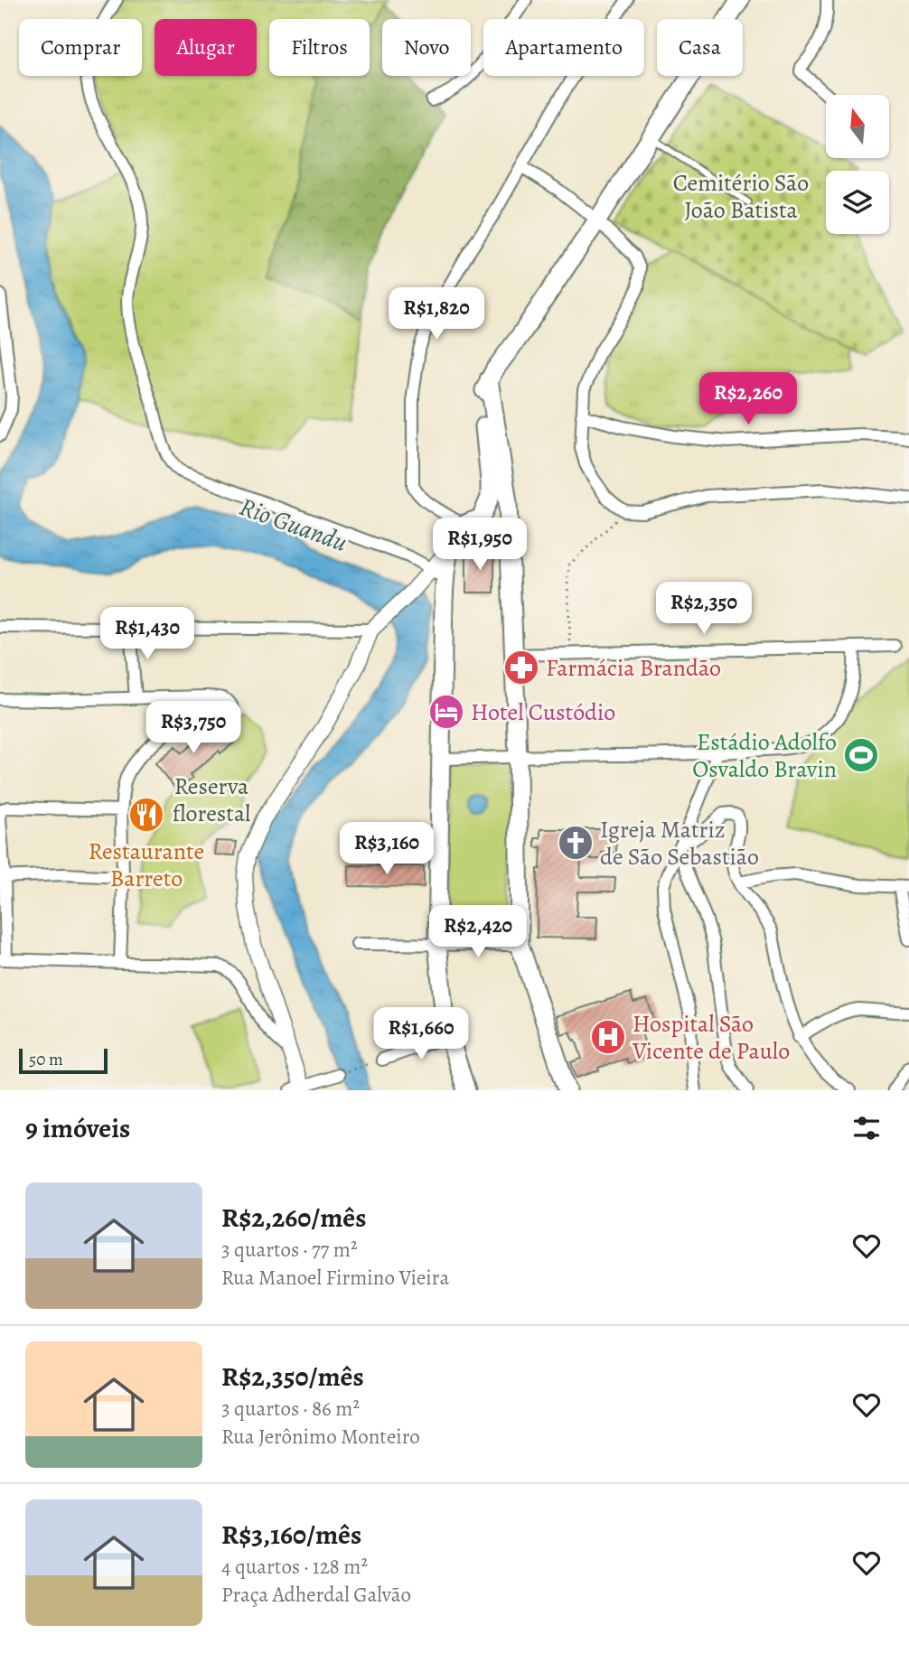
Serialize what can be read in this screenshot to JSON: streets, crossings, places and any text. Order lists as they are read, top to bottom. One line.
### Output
{"water":["Rio Guandu"],"parks":["Cemitério São João Batista","Reserva florestal"],"places":{"pharmacy":["Farmácia Brandão"],"hotel":["Hotel Custódio"],"sports":["Estádio Adolfo Osvaldo Bravin"],"restaurant":["Restaurante Barreto"],"church":["Igreja Matriz de São Sebastião"],"hospital":["Hospital São Vicente de Paulo"]},"scale_bar":"50 m","north":"top","page":{"chip":["Comprar","Alugar","Filtros","Novo","Apartamento","Casa"],"price":["R$1,820","R$2,260","R$1,950","R$2,350","R$1,430","R$3,750","R$3,160","R$2,420","R$1,660"],"scale":"50 m","heading":"9 imóveis","list":[{"name":"R$2,260/mês","note":"3 quartos · 77 m² · Rua Manoel Firmino Vieira"},{"name":"R$2,350/mês","note":"3 quartos · 86 m² · Rua Jerônimo Monteiro"},{"name":"R$3,160/mês","note":"4 quartos · 128 m² · Praça Adherdal Galvão"}]}}
